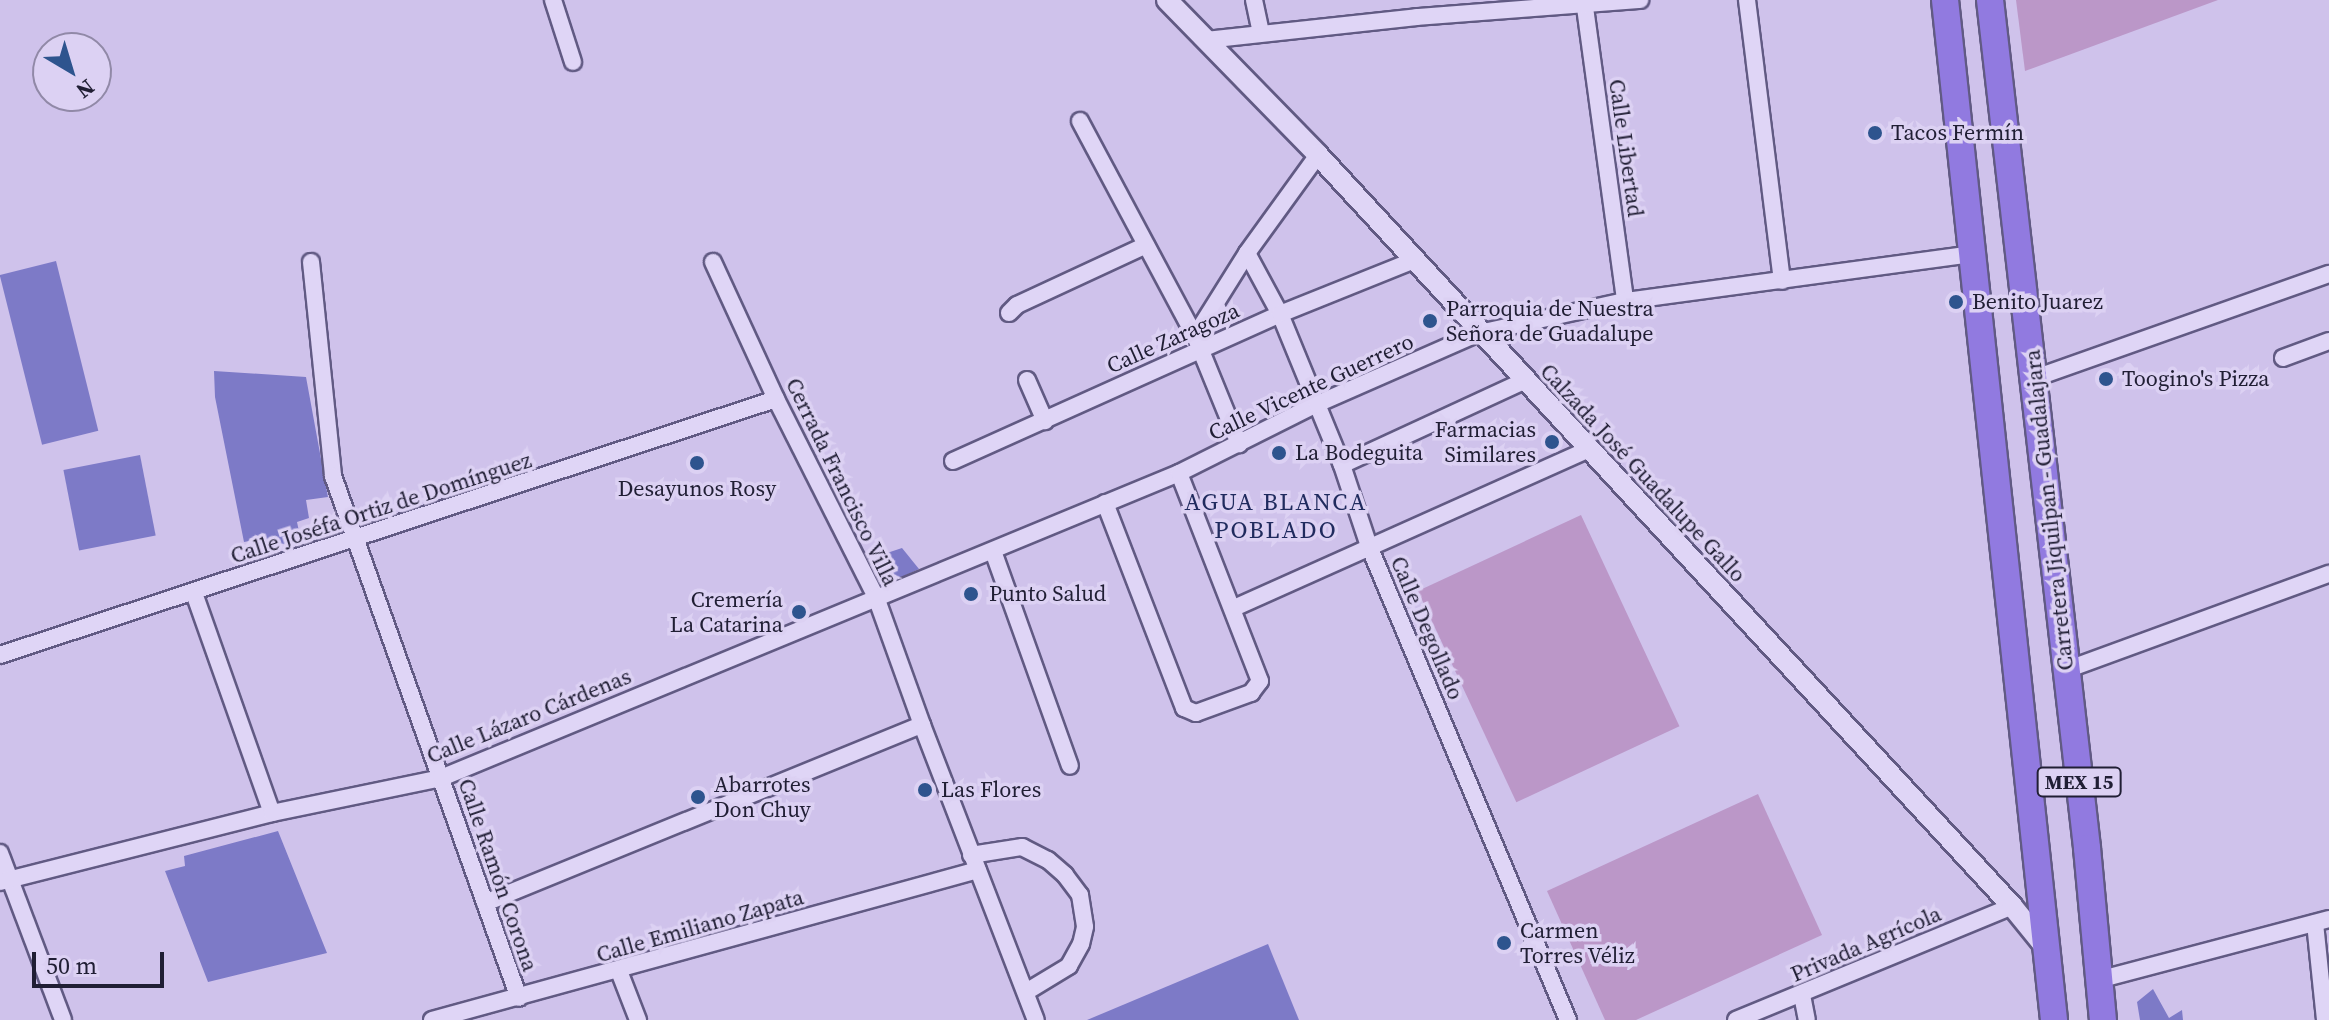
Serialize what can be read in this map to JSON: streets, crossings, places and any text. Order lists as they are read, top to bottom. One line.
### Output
{"streets":{"highway":["Carretera Jiquilpan - Guadalajara","MEX 15"],"street":["Calle Libertad","Calle Zaragoza","Calle Vicente Guerrero","Calzada José Guadalupe Gallo","Cerrada Francisco Villa","Calle Joséfa Ortiz de Domínguez","Calle Degollado","Calle Lázaro Cárdenas","Calle Ramón Corona","Calle Emiliano Zapata","Privada Agrícola"]},"crossings":[["Calle Libertad","Calle Vicente Guerrero"],["Calle Zaragoza","Calzada José Guadalupe Gallo"],["Calle Zaragoza","Calle Degollado"],["Calle Vicente Guerrero","Calzada José Guadalupe Gallo"],["Calle Vicente Guerrero","Cerrada Francisco Villa"],["Calle Vicente Guerrero","Calle Degollado"],["Calle Vicente Guerrero","Calle Lázaro Cárdenas"],["Calle Vicente Guerrero","MEX 15"],["Calzada José Guadalupe Gallo","MEX 15"],["Calzada José Guadalupe Gallo","Privada Agrícola"],["Cerrada Francisco Villa","Calle Joséfa Ortiz de Domínguez"],["Cerrada Francisco Villa","Calle Lázaro Cárdenas"],["Cerrada Francisco Villa","Calle Emiliano Zapata"],["Calle Joséfa Ortiz de Domínguez","Calle Ramón Corona"],["Calle Lázaro Cárdenas","Calle Ramón Corona"],["Calle Ramón Corona","Calle Emiliano Zapata"]],"districts":["AGUA BLANCA POBLADO"],"places":["Tacos Fermín","Benito Juarez","Parroquia de Nuestra Señora de Guadalupe","Toogino's Pizza","Farmacias Similares","La Bodeguita","Desayunos Rosy","Punto Salud","Cremería La Catarina","Las Flores","Abarrotes Don Chuy","Carmen Torres Véliz"],"scale_bar":"50 m","north":"bottom right"}
